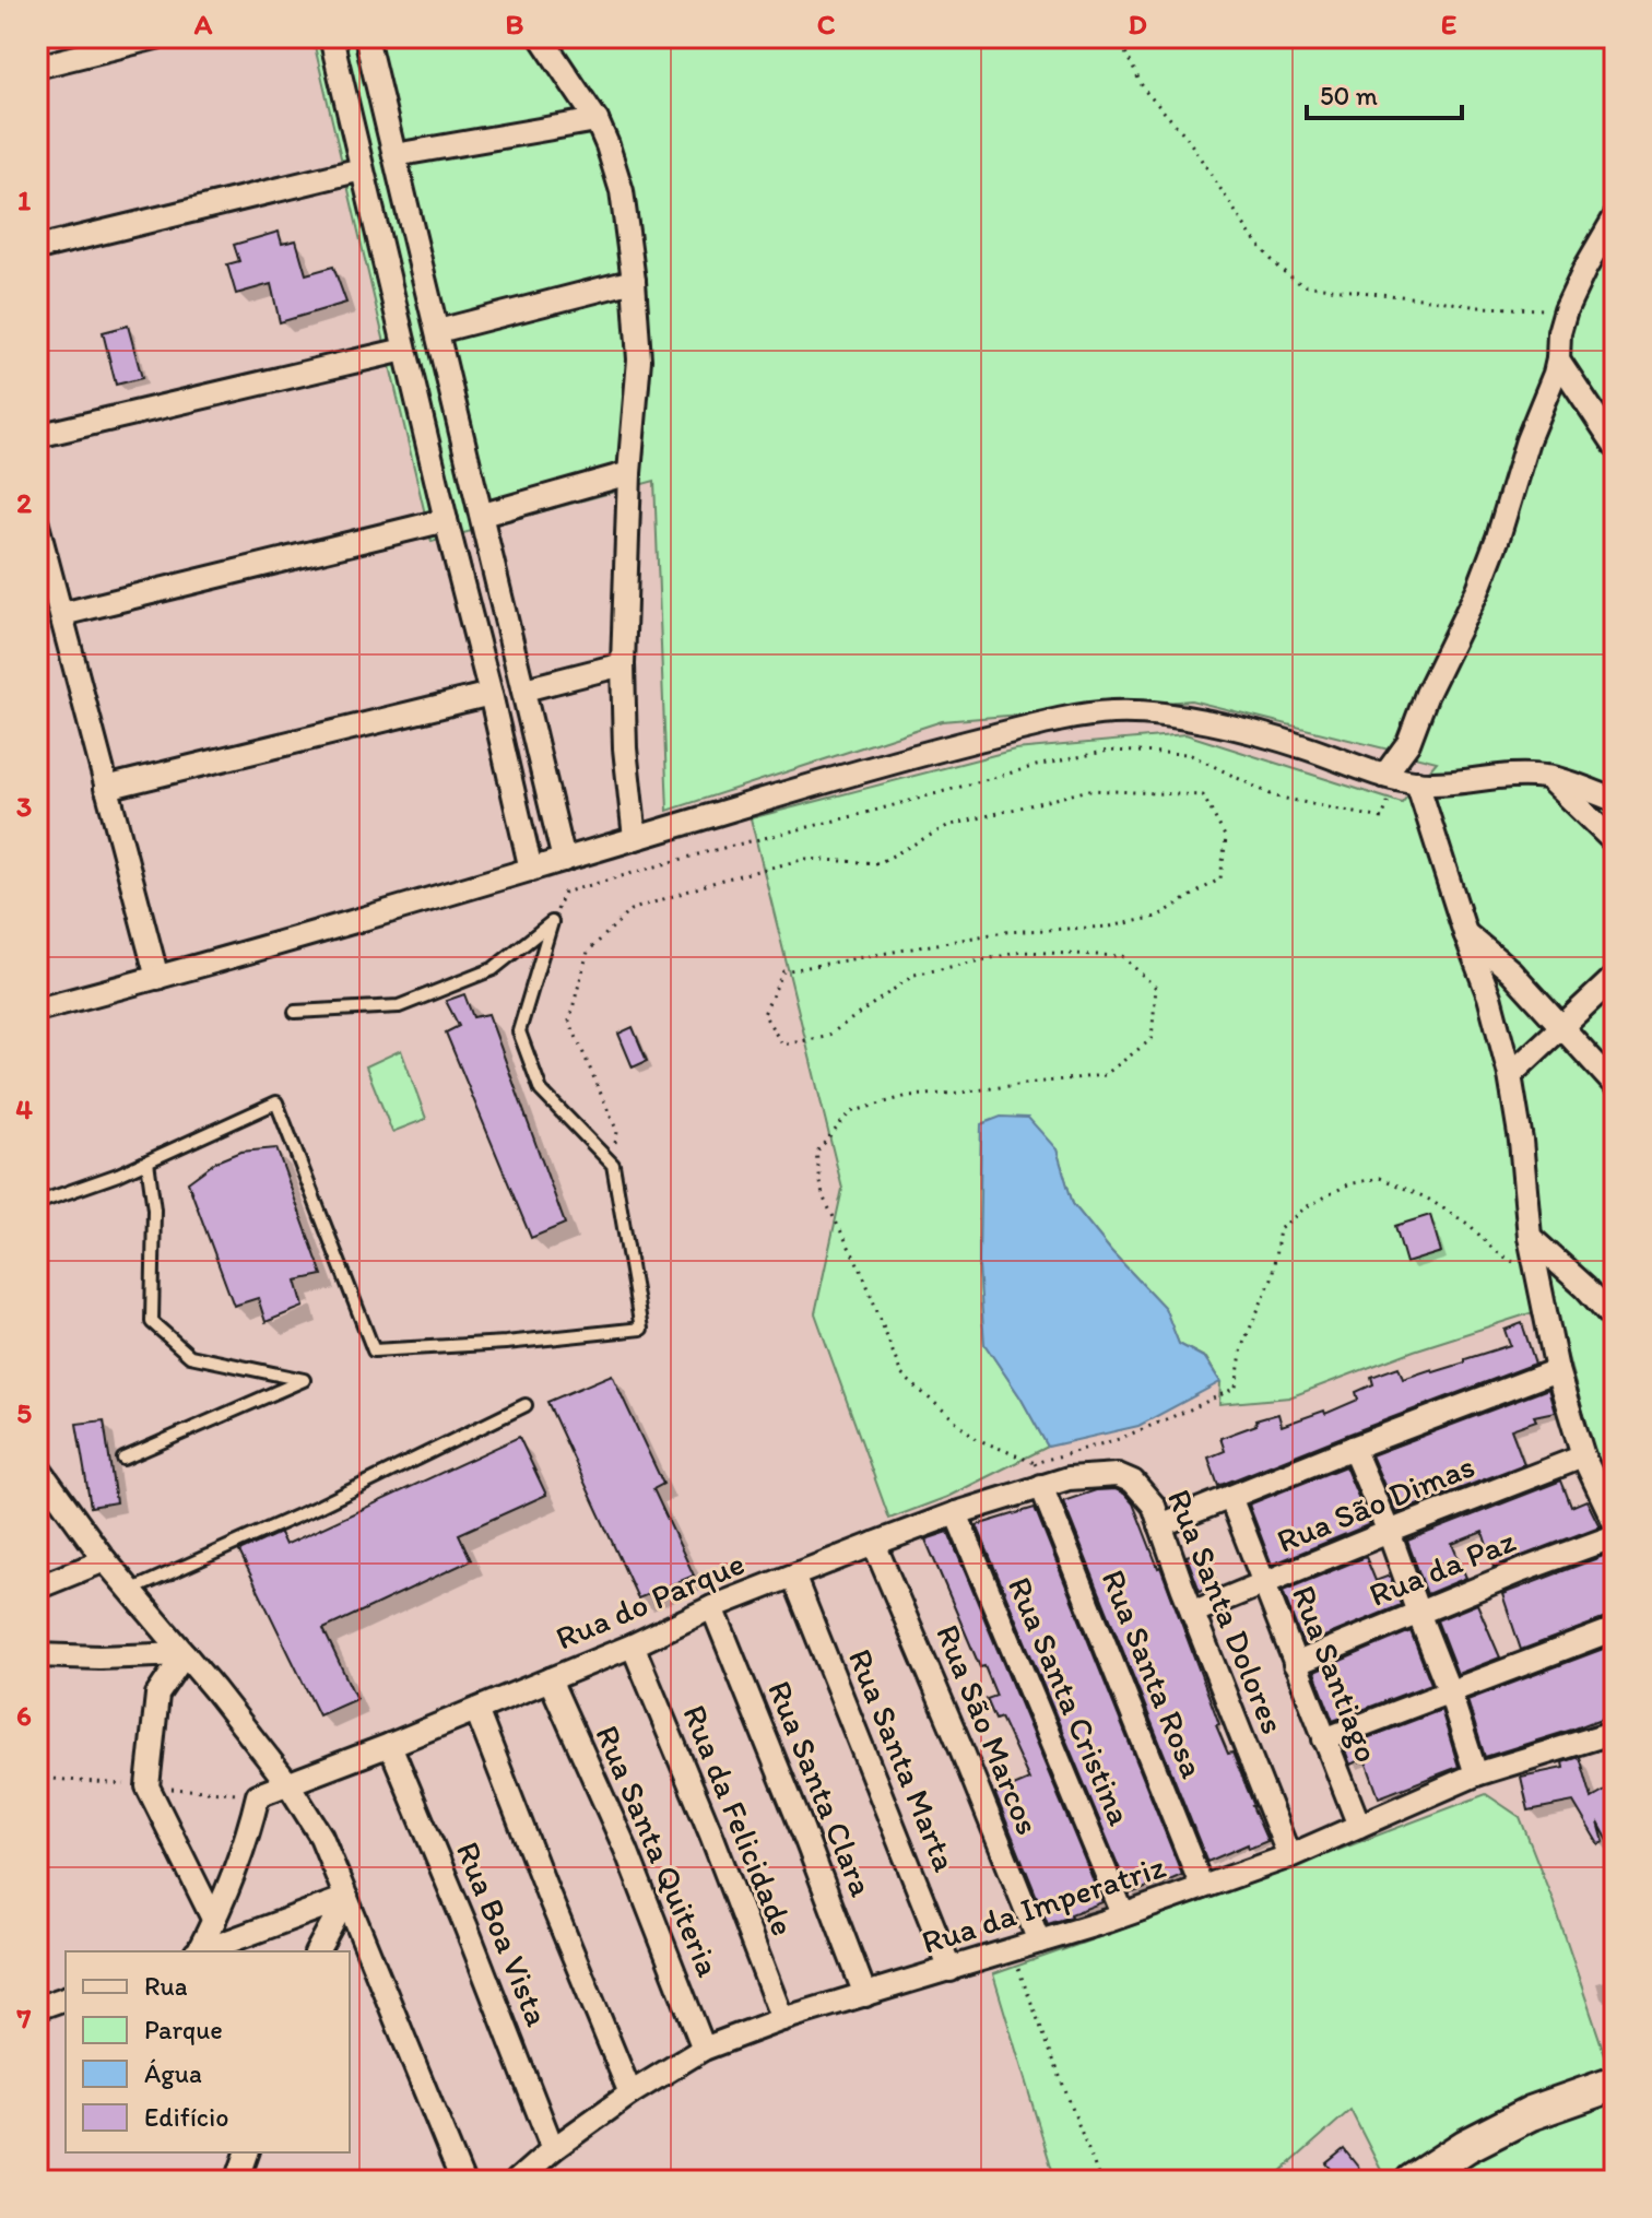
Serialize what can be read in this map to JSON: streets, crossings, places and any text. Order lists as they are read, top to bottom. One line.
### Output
{"streets":{"street":["Rua São Dimas","Rua da Paz","Rua do Parque","Rua Santa Dolores","Rua Santa Rosa","Rua Santiago","Rua Santa Cristina","Rua São Marcos","Rua Santa Marta","Rua Santa Clara","Rua da Felicidade","Rua Santa Quiteria","Rua da Imperatriz","Rua Boa Vista"]},"crossings":[["Rua São Dimas","Rua Santa Dolores"],["Rua São Dimas","Rua Santiago"],["Rua da Paz","Rua Santiago"],["Rua do Parque","Rua Santa Dolores"],["Rua do Parque","Rua Santa Rosa"],["Rua do Parque","Rua Santa Cristina"],["Rua do Parque","Rua São Marcos"],["Rua do Parque","Rua Santa Marta"],["Rua do Parque","Rua Santa Clara"],["Rua do Parque","Rua da Felicidade"],["Rua do Parque","Rua Santa Quiteria"],["Rua do Parque","Rua Boa Vista"],["Rua Santa Dolores","Rua Santa Rosa"],["Rua Santa Dolores","Rua da Imperatriz"],["Rua Santa Rosa","Rua da Imperatriz"],["Rua Santiago","Rua da Imperatriz"],["Rua Santa Cristina","Rua da Imperatriz"],["Rua São Marcos","Rua da Imperatriz"],["Rua Santa Marta","Rua da Imperatriz"],["Rua Santa Clara","Rua da Imperatriz"],["Rua da Felicidade","Rua da Imperatriz"],["Rua Santa Quiteria","Rua da Imperatriz"],["Rua da Imperatriz","Rua Boa Vista"]],"legend":["Rua","Parque","Água","Edifício"],"scale_bar":"50 m","grid":{"columns":["A","B","C","D","E"],"rows":["1","2","3","4","5","6","7"]}}
